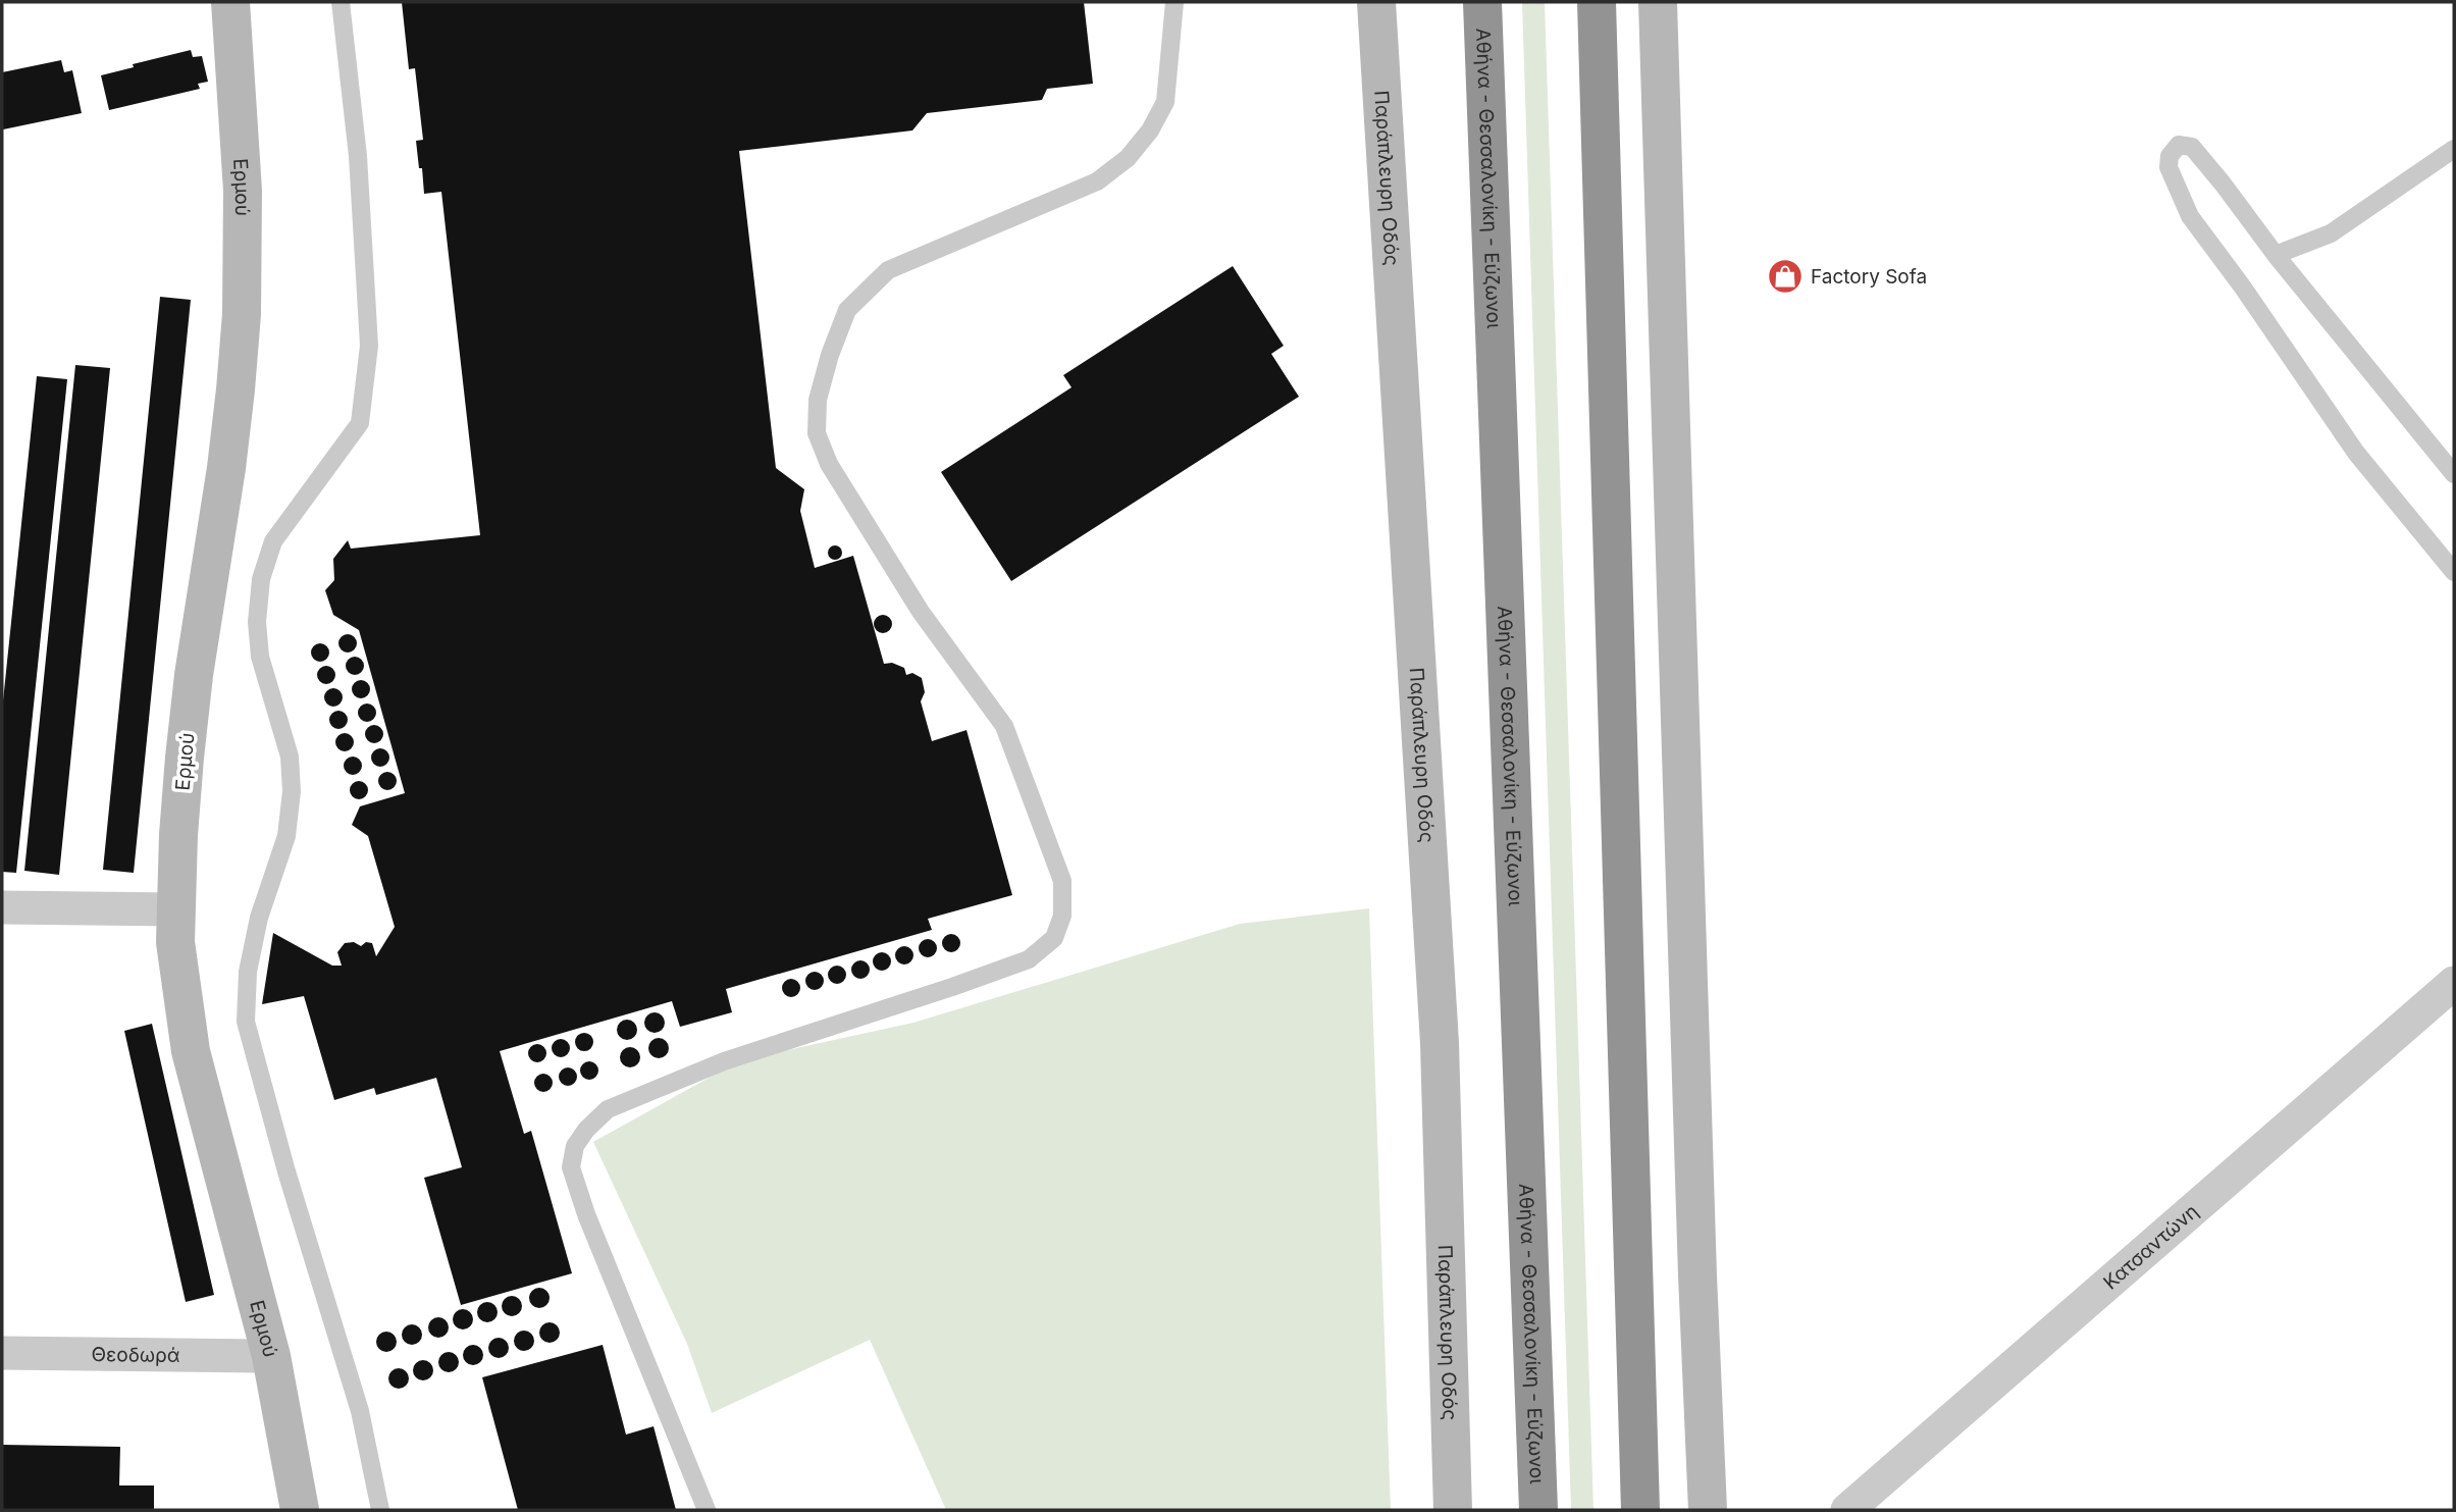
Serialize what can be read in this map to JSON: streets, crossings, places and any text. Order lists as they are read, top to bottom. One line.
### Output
{"streets":{"highway":["Αθήνα - Θεσσαλονίκη - Εύζωνοι"],"street":["Παράπλευρη Οδός","Ερμού","Κατσαντώνη","Θεοδωρά"]},"crossings":[["Ερμού","Θεοδωρά"]],"places":{"shop":["Factory Sofa"]}}
